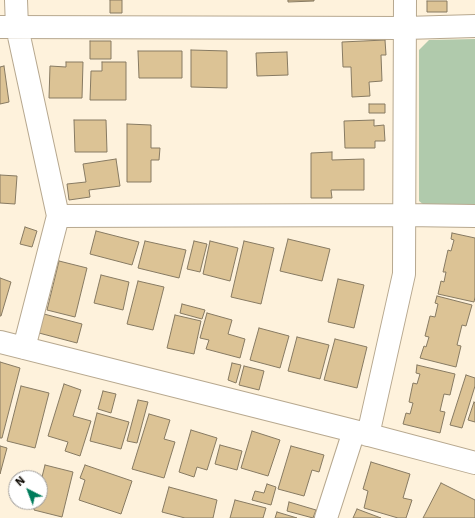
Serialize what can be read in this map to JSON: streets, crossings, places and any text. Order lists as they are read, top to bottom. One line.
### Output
{"north":"top left"}
